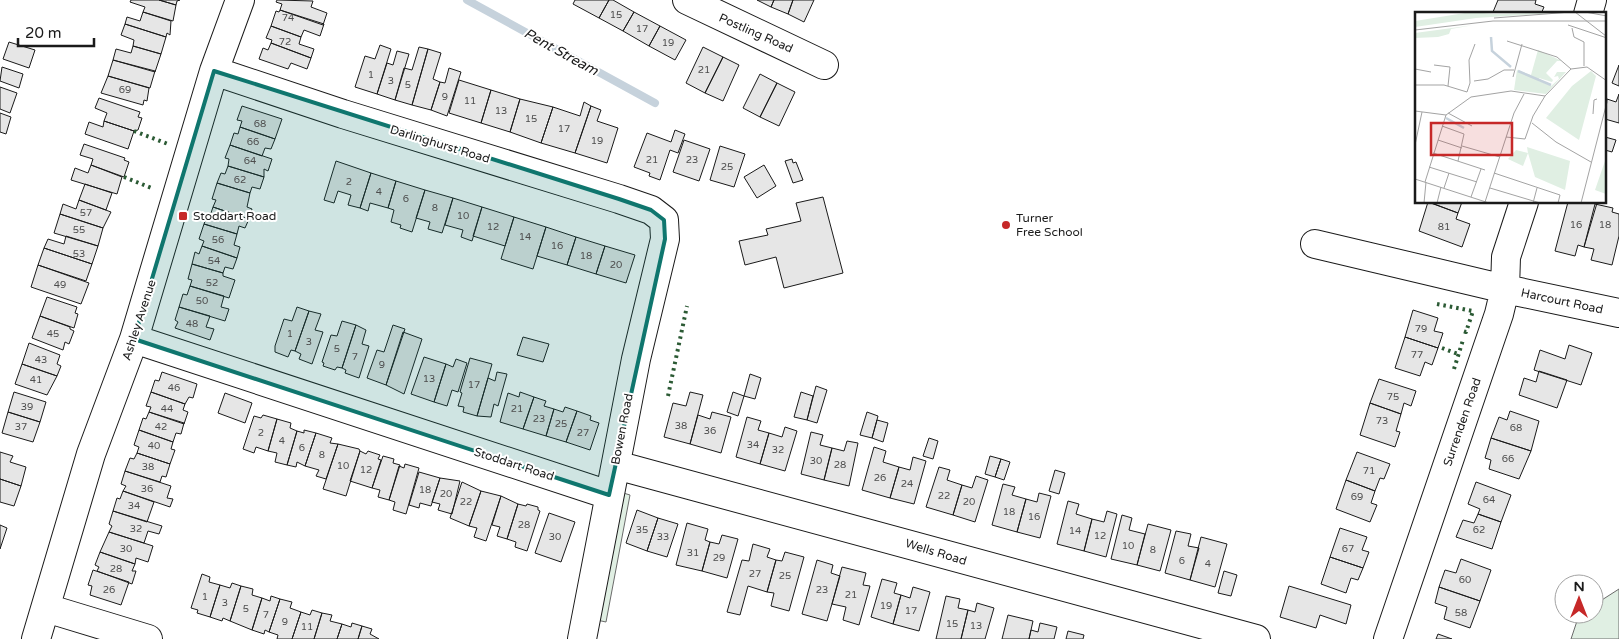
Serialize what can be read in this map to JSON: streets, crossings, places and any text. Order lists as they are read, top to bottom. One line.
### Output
{"streets":{"street":["Postling Road","Darlinghurst Road","Harcourt Road","Ashley Avenue","Surrenden Road","Bowen Road","Stoddart Road","Wells Road"]},"crossings":[["Darlinghurst Road","Ashley Avenue"],["Darlinghurst Road","Bowen Road"],["Harcourt Road","Surrenden Road"],["Ashley Avenue","Stoddart Road"],["Bowen Road","Stoddart Road"],["Bowen Road","Wells Road"]],"water":["Pent Stream"],"places":{"transit":["Stoddart Road"],"other":["Turner Free School"]},"house_numbers":["15","74","17","72","19","21","1","3","5","69","9","11","13","15","68","17","19","66","21","23","64","25","62","2","4","6","8","57","10","16","18","12","81","55","14","56","16","53","18","54","20","52","49","50","48","79","45","1","3","5","77","7","43","9","13","41","17","46","75","39","44","21","23","73","25","38","37","42","68","36","2","27","4","34","40","6","32","8","66","30","28","10","38","12","71","26","24","36","18","20","22","69","64","22","20","34","18","16","28","32","35","62","14","12","30","33","10","30","67","8","31","29","6","4","28","27","25","60","26","23","21","1","3","19","5","17","58","7","9","15","13","11"],"scale_bar":"20 m","north":"top"}
